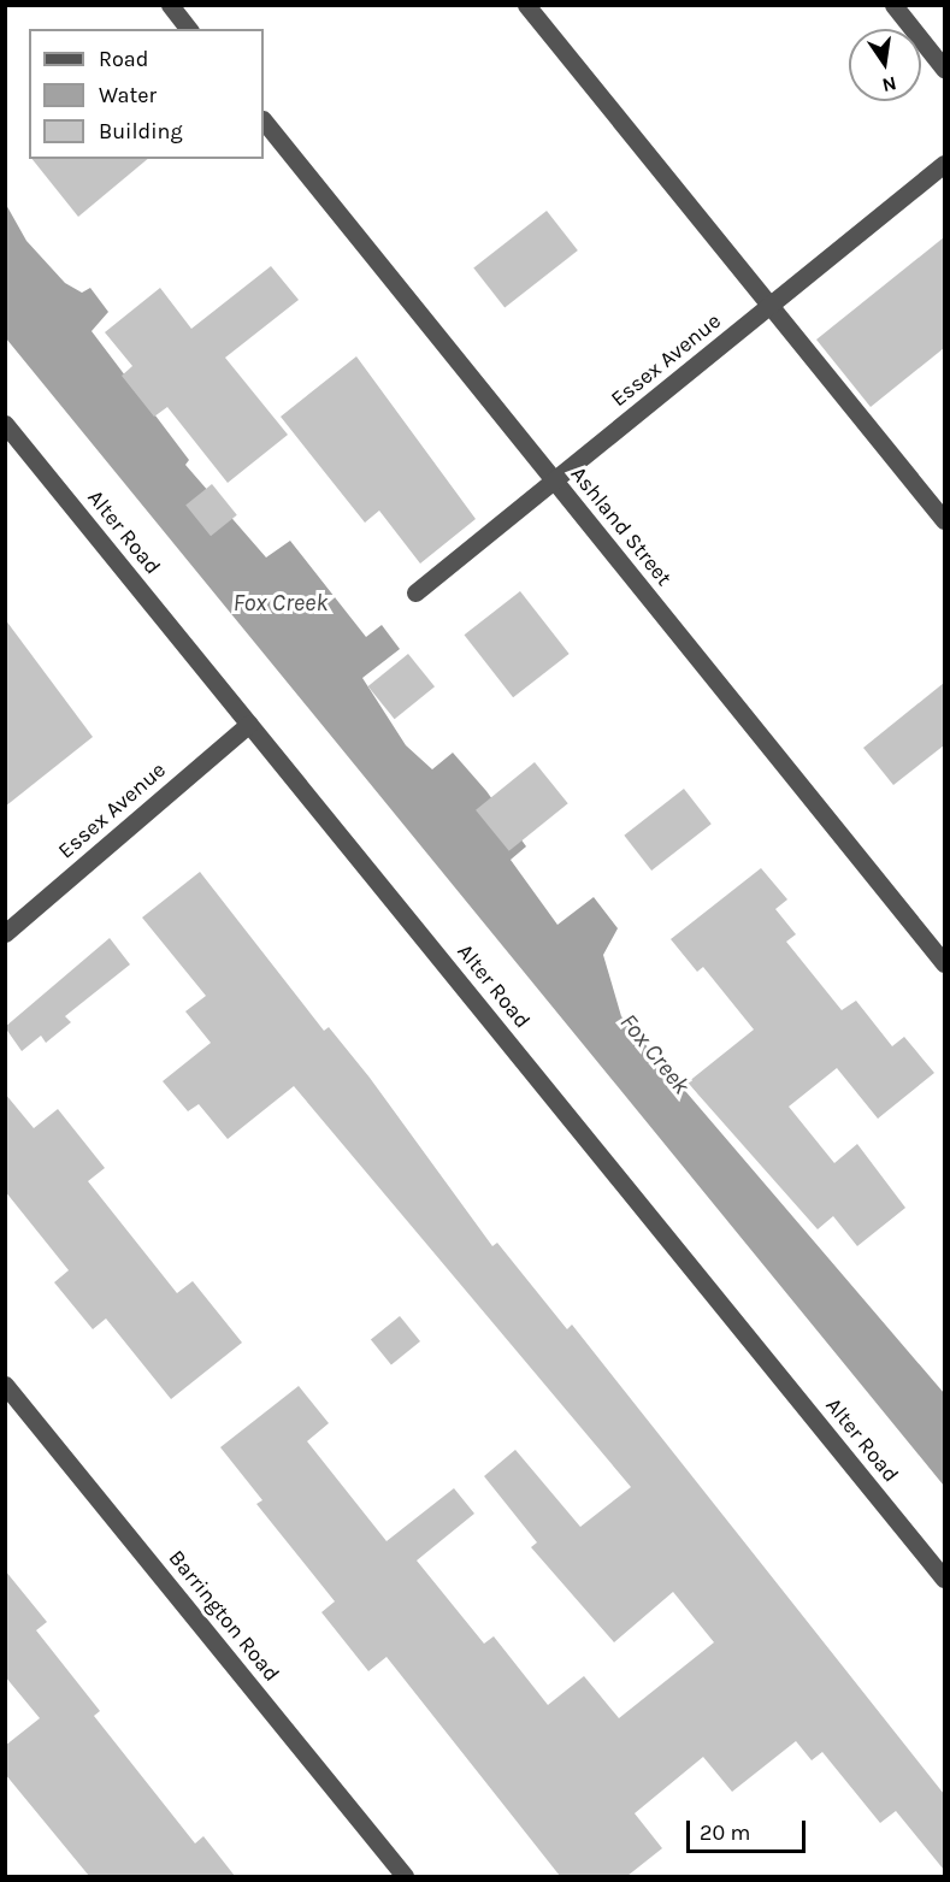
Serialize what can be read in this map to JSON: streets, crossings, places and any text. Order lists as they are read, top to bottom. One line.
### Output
{"streets":{"street":["Essex Avenue","Ashland Street","Alter Road","Barrington Road"]},"crossings":[["Essex Avenue","Ashland Street"],["Essex Avenue","Alter Road"]],"water":["Fox Creek"],"legend":["Road","Water","Building"],"scale_bar":"20 m","north":"bottom"}
